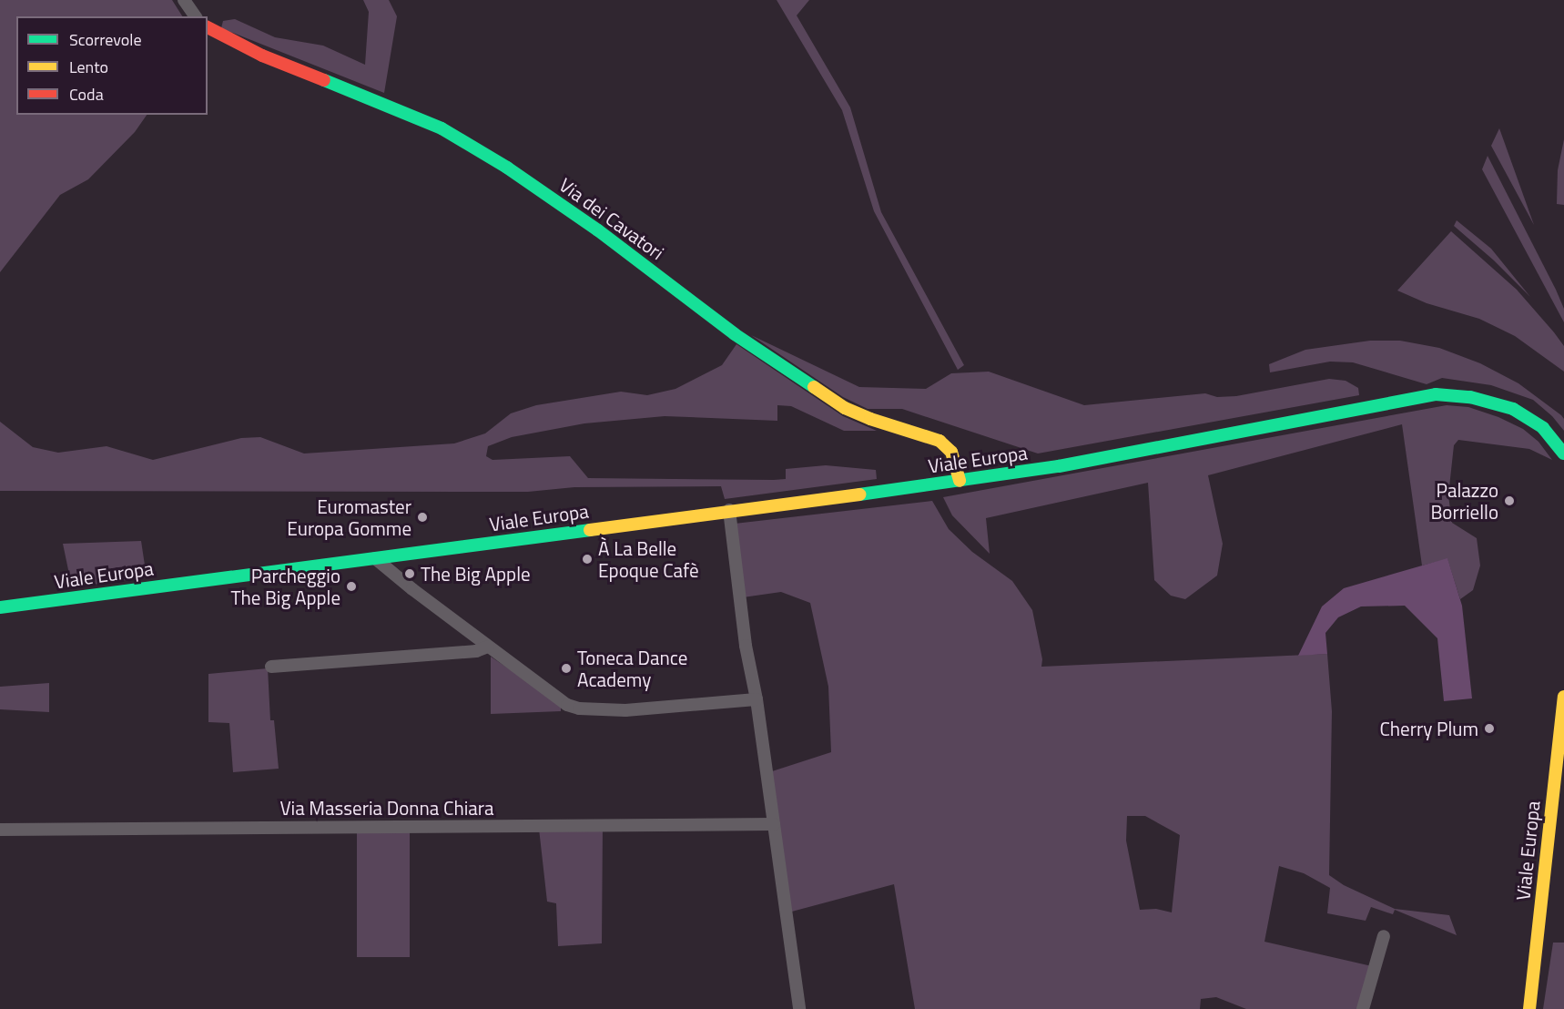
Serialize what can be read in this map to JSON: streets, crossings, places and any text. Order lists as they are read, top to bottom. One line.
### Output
{"streets":{"street":["Via dei Cavatori","Viale Europa","Via Masseria Donna Chiara"]},"crossings":[["Via dei Cavatori","Viale Europa"]],"places":["Palazzo Borriello","Euromaster Europa Gomme","À La Belle Epoque Cafè","The Big Apple","Parcheggio The Big Apple","Toneca Dance Academy","Cherry Plum"],"legend":["Scorrevole","Lento","Coda"]}
